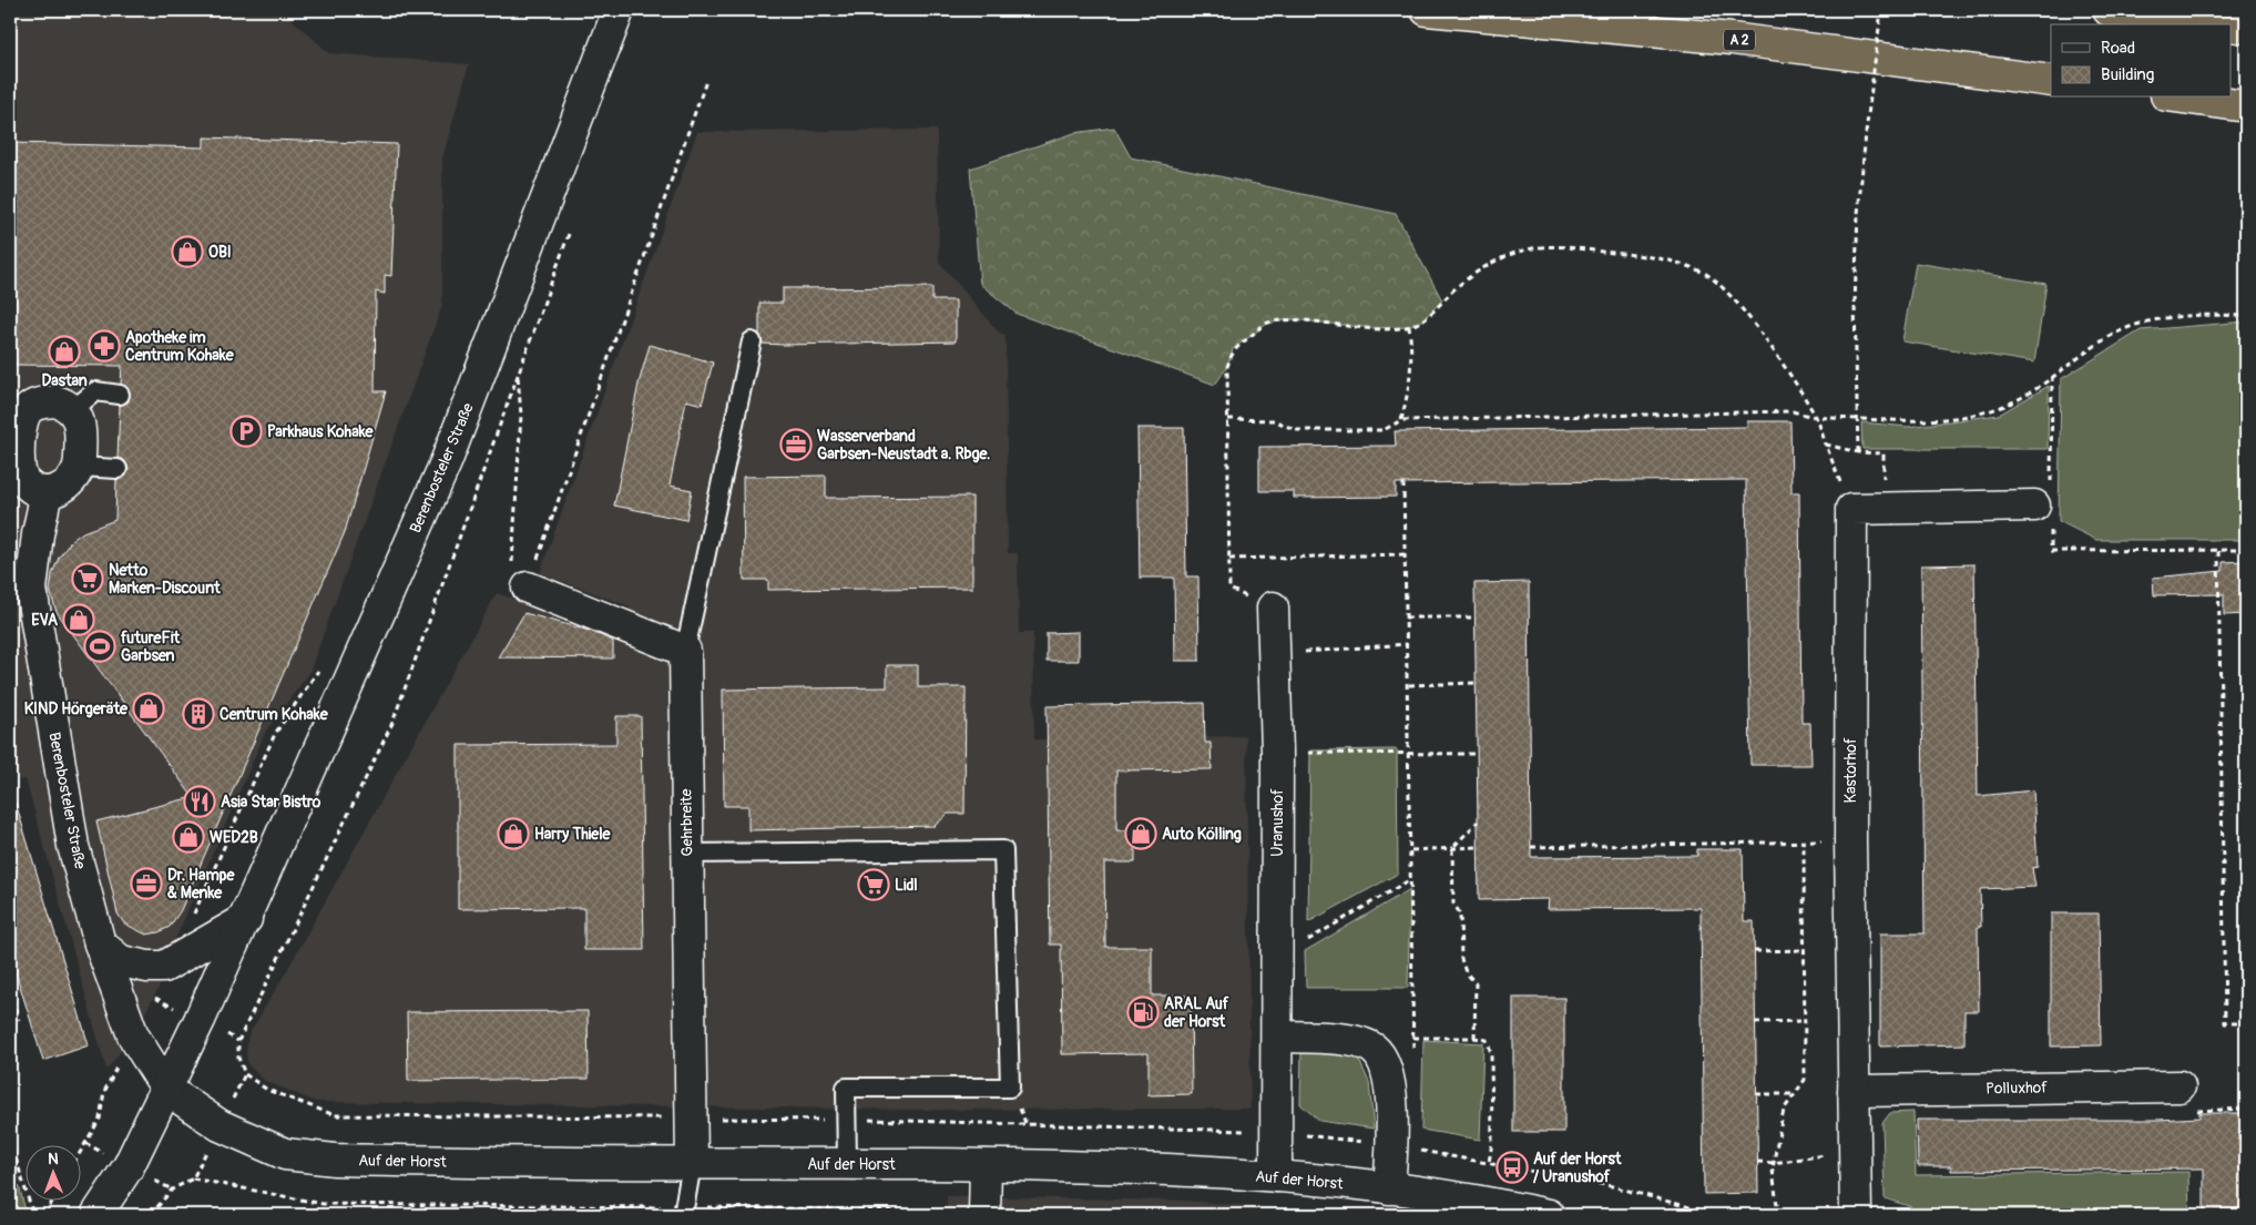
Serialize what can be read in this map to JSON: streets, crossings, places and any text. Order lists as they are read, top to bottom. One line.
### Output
{"streets":{"highway":["A 2"],"street":["Berenbosteler Straße","Kastorhof","Gehrbreite","Uranushof","Polluxhof","Auf der Horst"]},"crossings":[["Berenbosteler Straße","Auf der Horst"],["Kastorhof","Polluxhof"],["Gehrbreite","Auf der Horst"],["Uranushof","Auf der Horst"]],"places":{"shop":["OBI","Dastan","EVA","KIND Hörgeräte","Harry Thiele","Auto Kölling","WED2B"],"pharmacy":["Apotheke im Centrum Kohake"],"parking":["Parkhaus Kohake"],"office":["Wasserverband Garbsen-Neustadt a. Rbge.","Dr. Hampe & Menke"],"supermarket":["Netto Marken-Discount","Lidl"],"sports":["futureFit Garbsen"],"building":["Centrum Kohake"],"restaurant":["Asia Star Bistro"],"fuel station":["ARAL Auf der Horst"],"bus stop":["Auf der Horst / Uranushof"]},"legend":["Road","Building"],"north":"top"}
